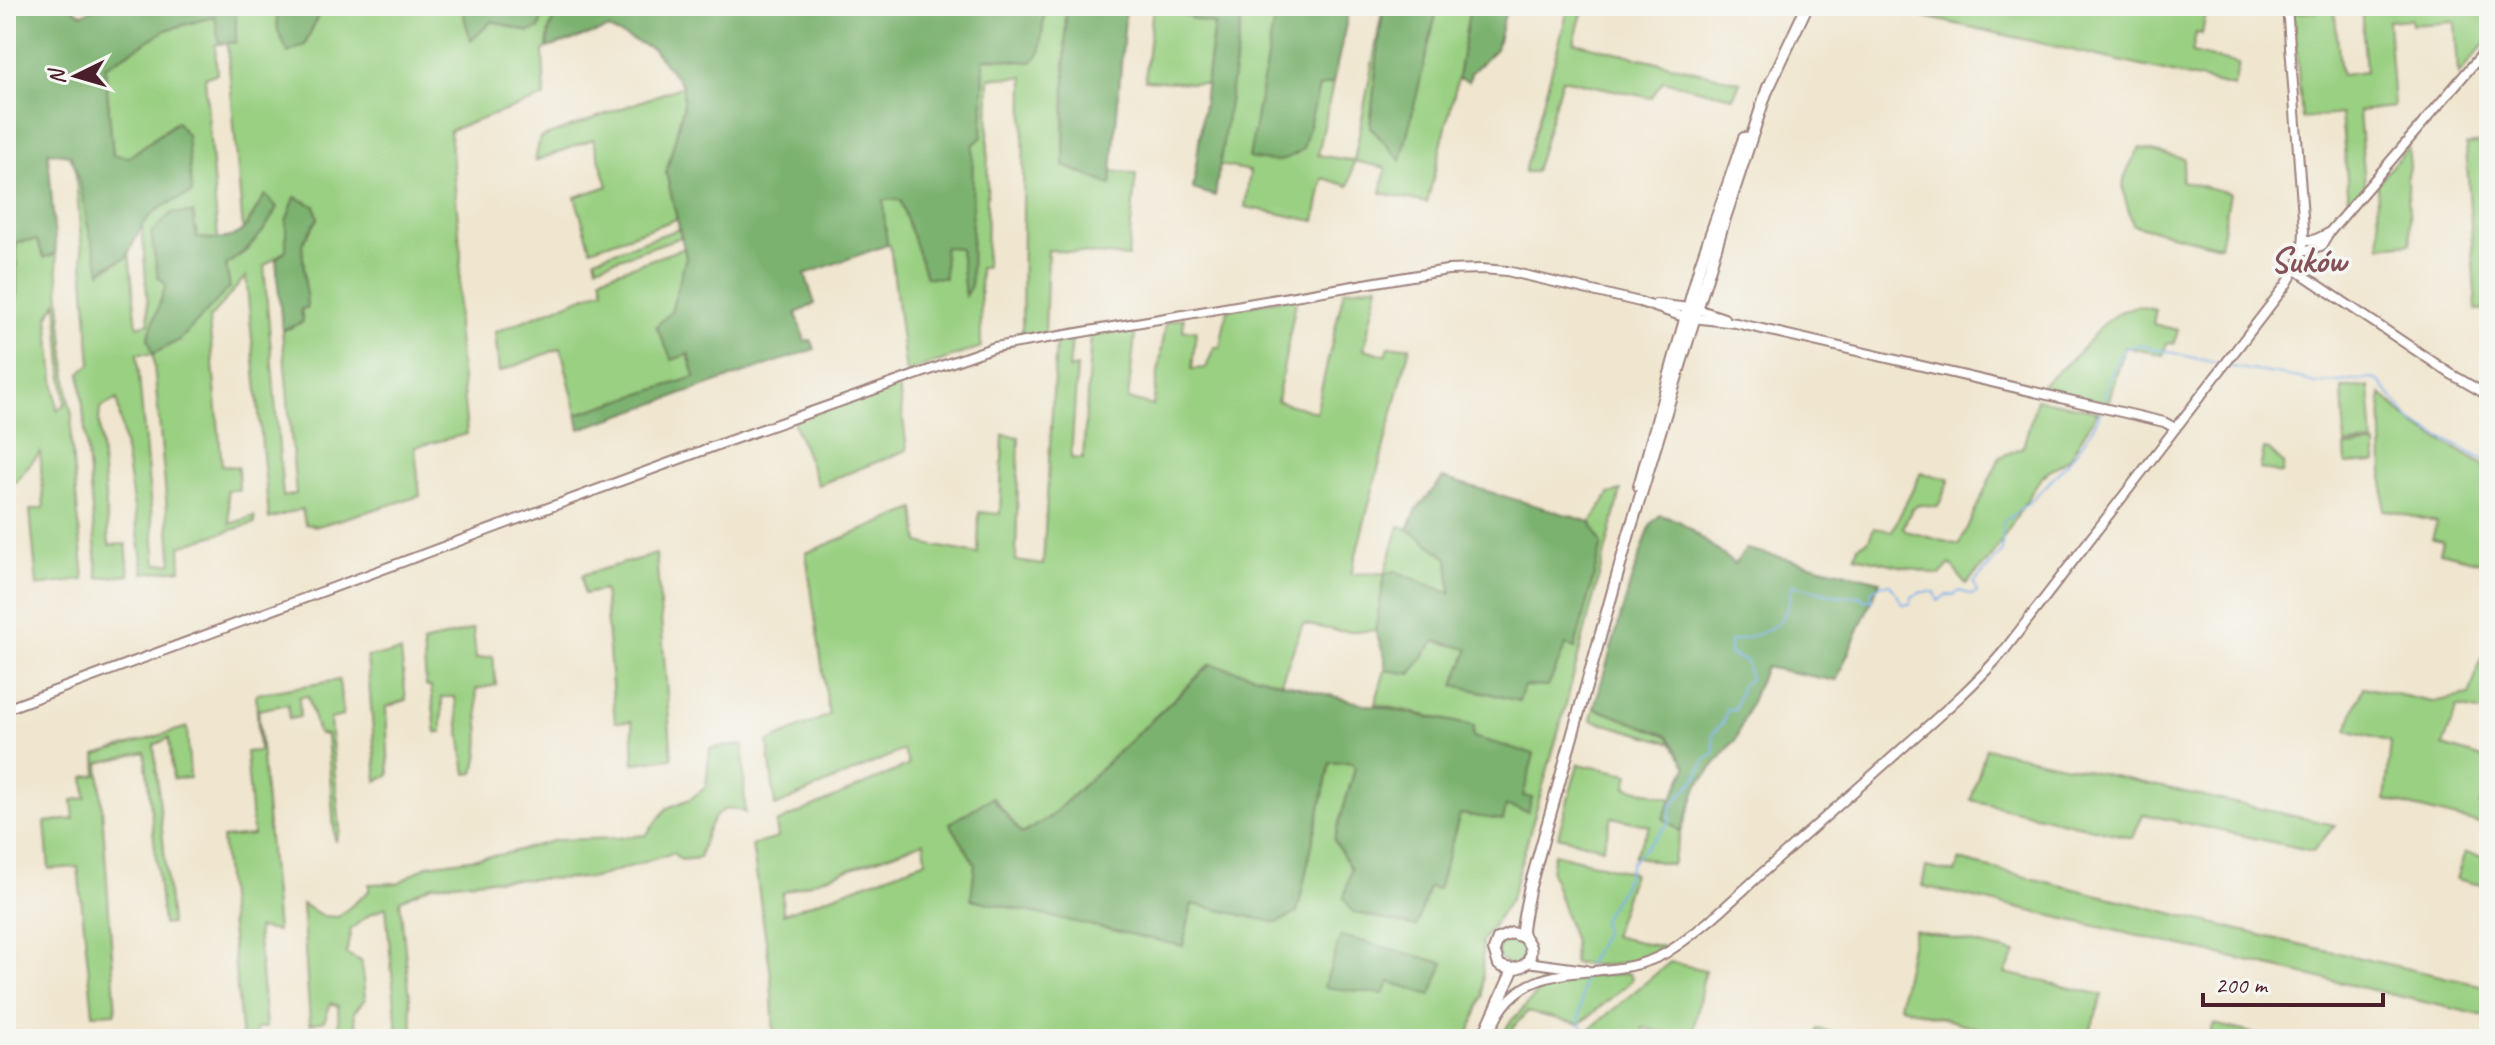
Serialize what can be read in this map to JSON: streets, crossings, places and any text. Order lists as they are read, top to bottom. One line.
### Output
{"districts":["Suków"],"scale_bar":"200 m","north":"left"}
